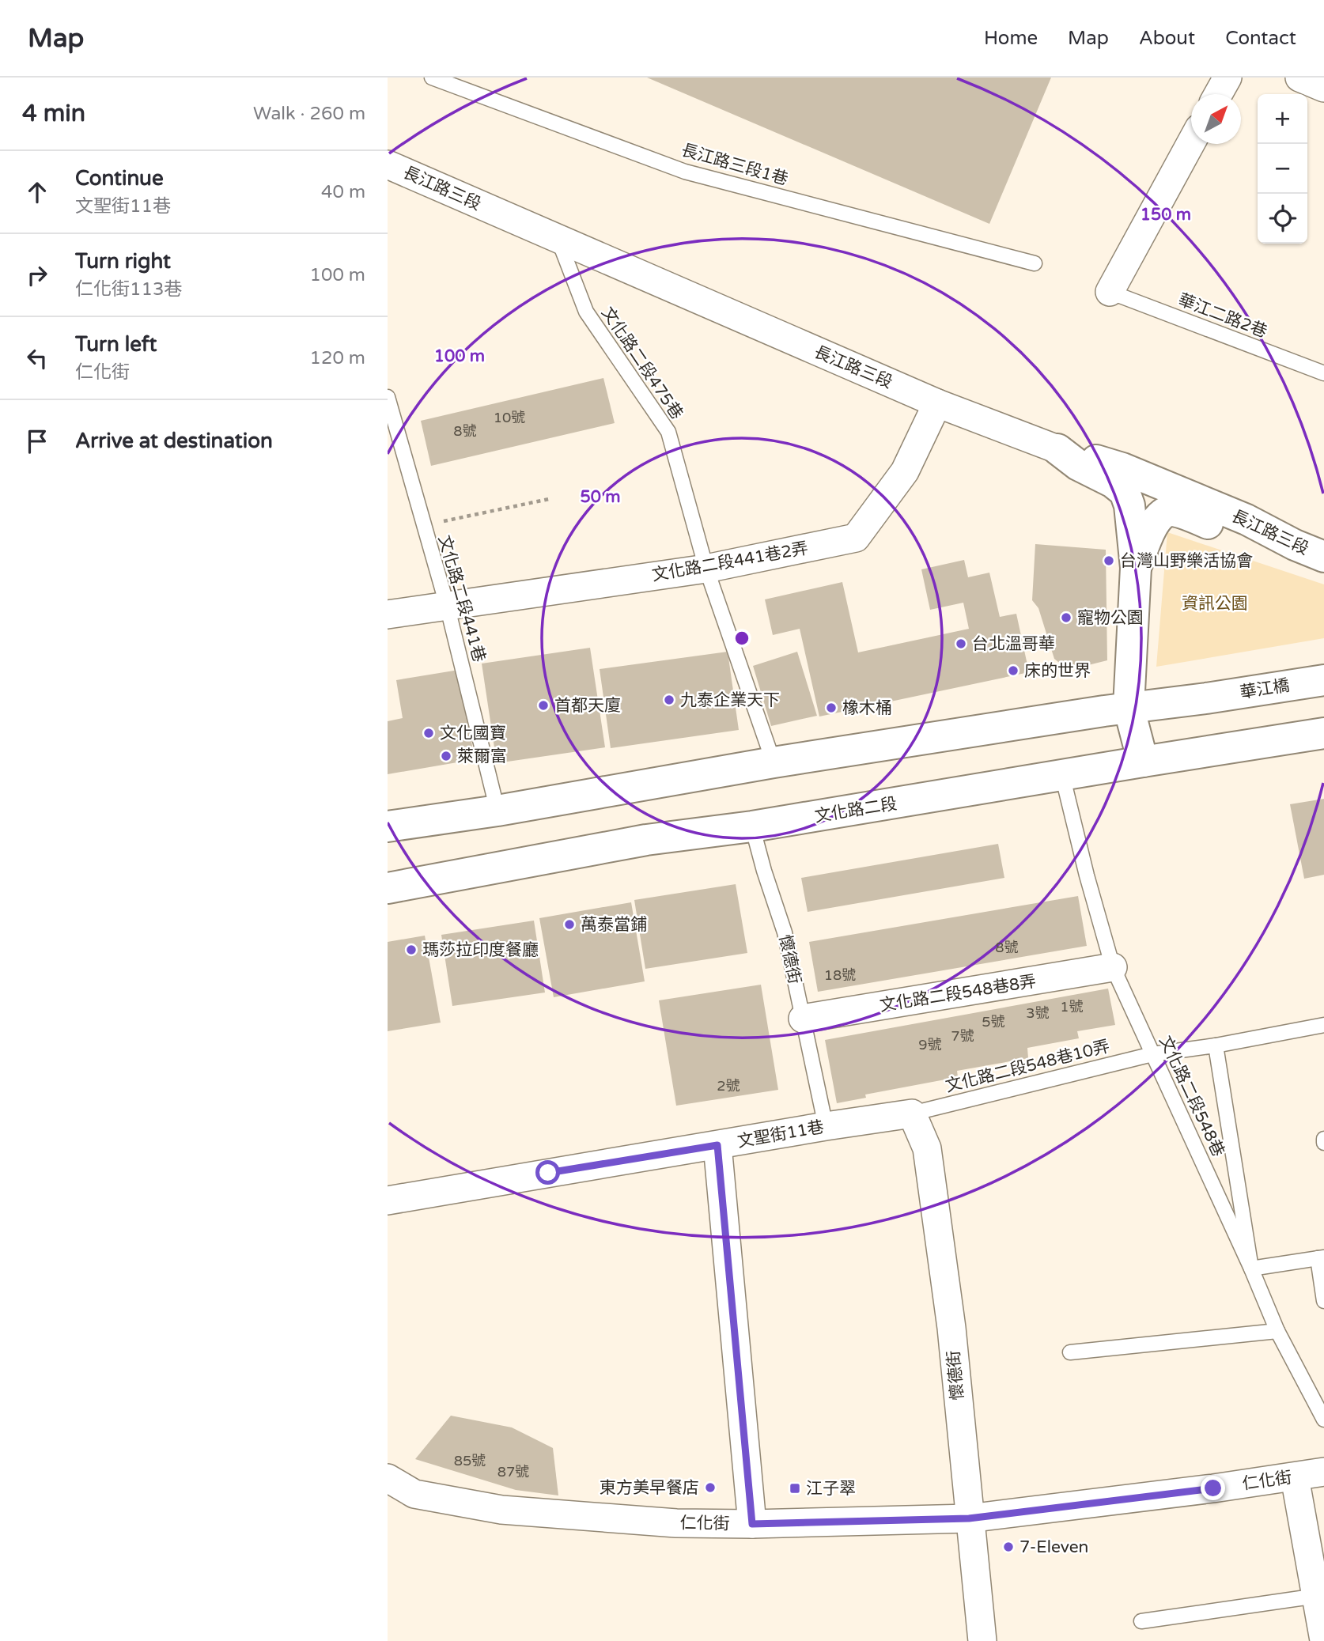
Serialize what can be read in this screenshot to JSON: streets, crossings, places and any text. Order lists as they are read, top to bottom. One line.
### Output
{"streets":{"main road":["長江路三段","華江橋","文化路二段"],"street":["文化路二段441巷2弄","懷德街","文化路二段548巷8弄","文聖街11巷","仁化街"],"lane":["長江路三段1巷","華江二路2巷","文化路二段475巷","文化路二段441巷","文化路二段548巷10弄","文化路二段548巷"]},"crossings":[["長江路三段","文化路二段475巷"],["長江路三段","文化路二段441巷2弄"],["文化路二段475巷","文化路二段441巷2弄"],["文化路二段441巷2弄","文化路二段441巷"],["文化路二段","懷德街"],["文化路二段","文化路二段548巷"],["懷德街","文化路二段548巷8弄"],["懷德街","文化路二段548巷10弄"],["懷德街","文聖街11巷"],["懷德街","仁化街"],["文化路二段548巷8弄","文化路二段548巷"],["文化路二段548巷10弄","文化路二段548巷"],["文化路二段548巷10弄","文聖街11巷"]],"parks":["資訊公園"],"places":{"other":["台灣山野樂活協會","寵物公園","台北溫哥華","床的世界","九泰企業天下","首都天廈","橡木桶","文化國寶","萊爾富","萬泰當鋪","瑪莎拉印度餐廳","東方美早餐店","7-Eleven"],"transit":["江子翠"]},"house_numbers":["10號","8號","8號","18號","1號","3號","5號","7號","9號","2號","85號","87號"],"north":"top right","page":{"header":"Map","nav":["Home","Map","About","Contact"],"heading":["4 min","Walk · 260 m"],"map_buttons":["+","−"],"list":[["Continue","文聖街11巷","40 m"],["Turn right","仁化街113巷","100 m"],["Turn left","仁化街","120 m"],"Arrive at destination"]},"rings":["150 m","100 m","50 m"]}
